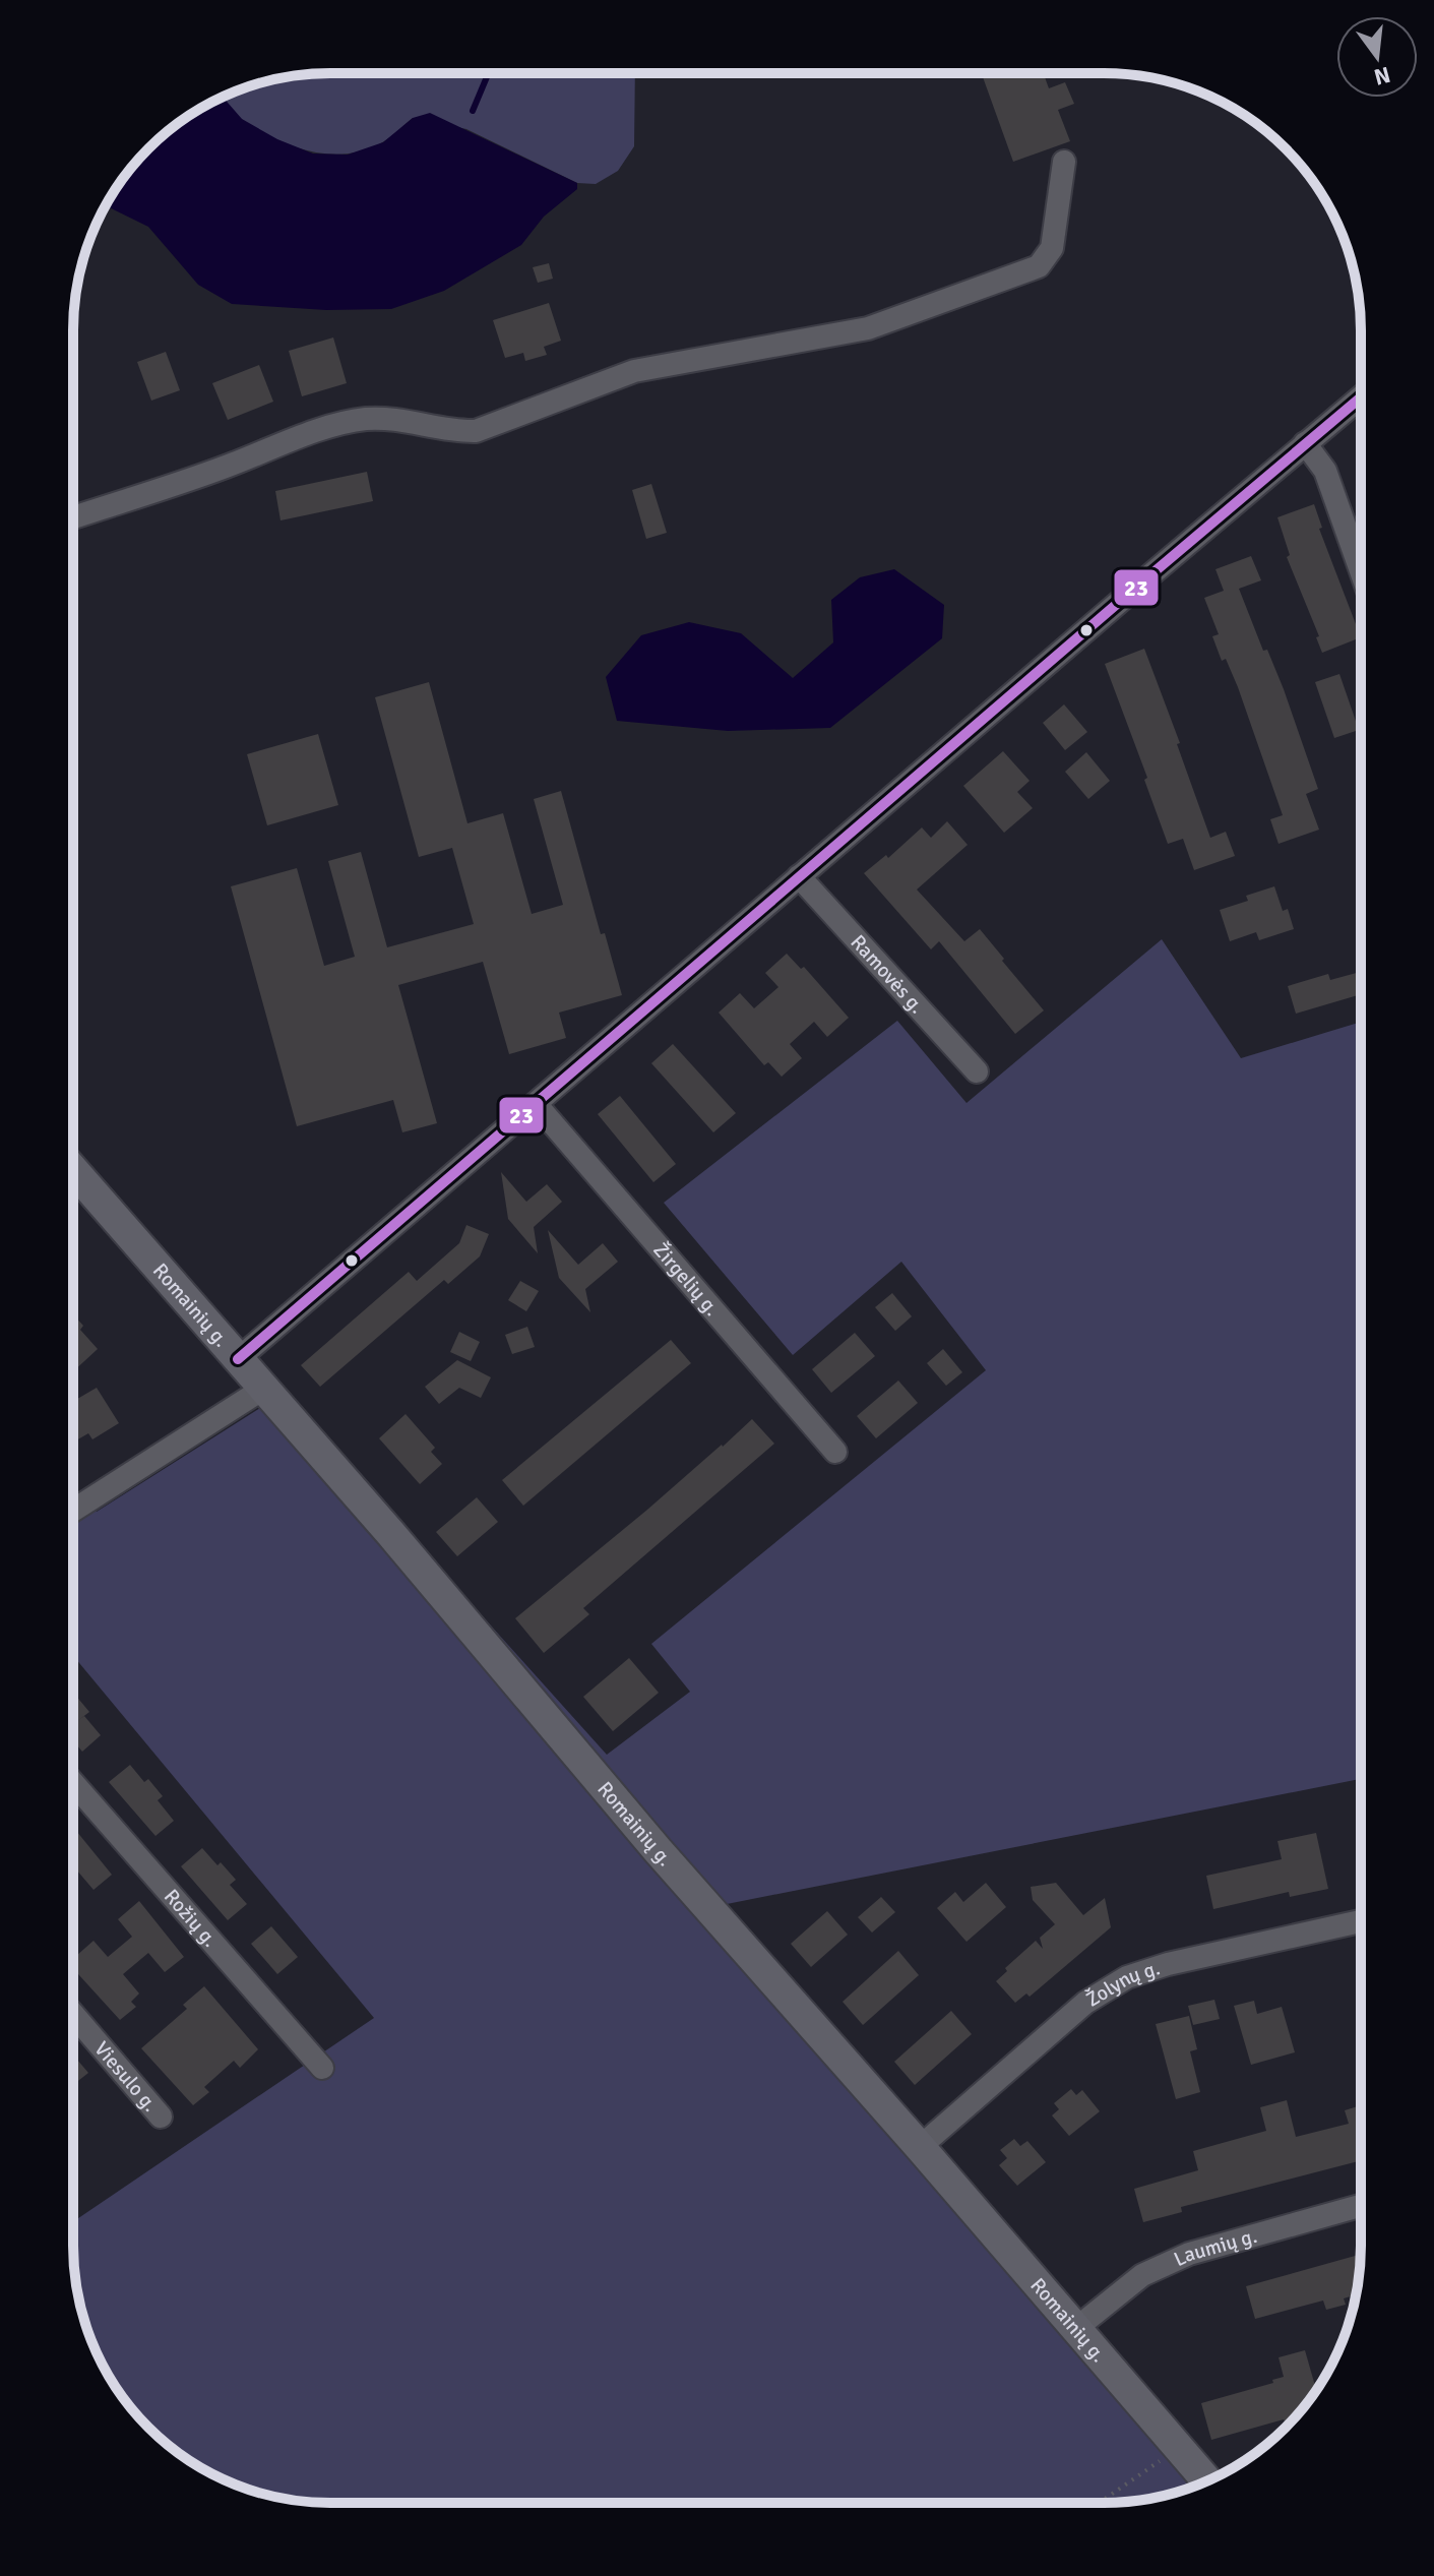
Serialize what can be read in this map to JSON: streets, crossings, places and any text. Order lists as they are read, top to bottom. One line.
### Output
{"streets":{"main road":["Romainių g."],"street":["Ramovės g.","Žirgelių g.","Rožių g.","Žolynų g.","Viesulo g.","Laumių g."]},"crossings":[["Romainių g.","Žolynų g."],["Romainių g.","Laumių g."]],"lines":["transit line 23"],"north":"bottom"}
